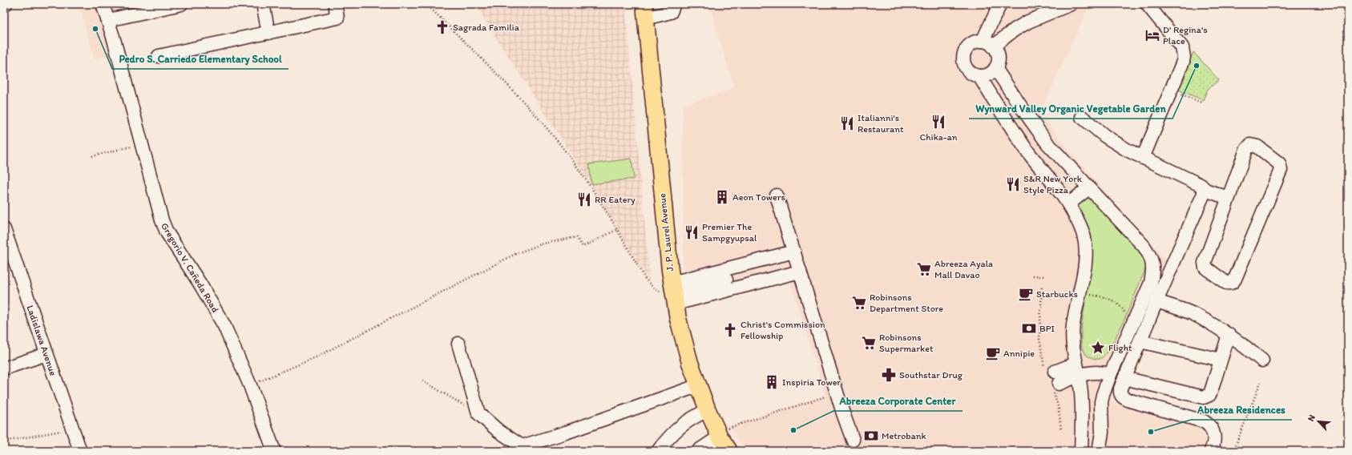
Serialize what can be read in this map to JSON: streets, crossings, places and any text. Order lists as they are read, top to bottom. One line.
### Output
{"streets":{"main road":["J. P. Laurel Avenue"],"street":["Gregorio V. Cañeda Road","Ladislawa Avenue"]},"places":{"church":["Sagrada Familia","Christ's Commission Fellowship"],"other":["Pedro S. Carriedo Elementary School","Wynward Valley Organic Vegetable Garden","Abreeza Corporate Center","Abreeza Residences"],"hotel":["D' Regina's Place"],"restaurant":["Chika-an","Italianni's Restaurant","S&R New York Style Pizza","RR Eatery","Premier The Sampgyupsal"],"building":["Aeon Towers","Inspiria Tower"],"supermarket":["Abreeza Ayala Mall Davao","Robinsons Department Store","Robinsons Supermarket"],"cafe":["Starbucks","Annipie"],"bank":["BPI","Metrobank"],"place":["Flight"],"pharmacy":["Southstar Drug"]},"north":"top left"}
